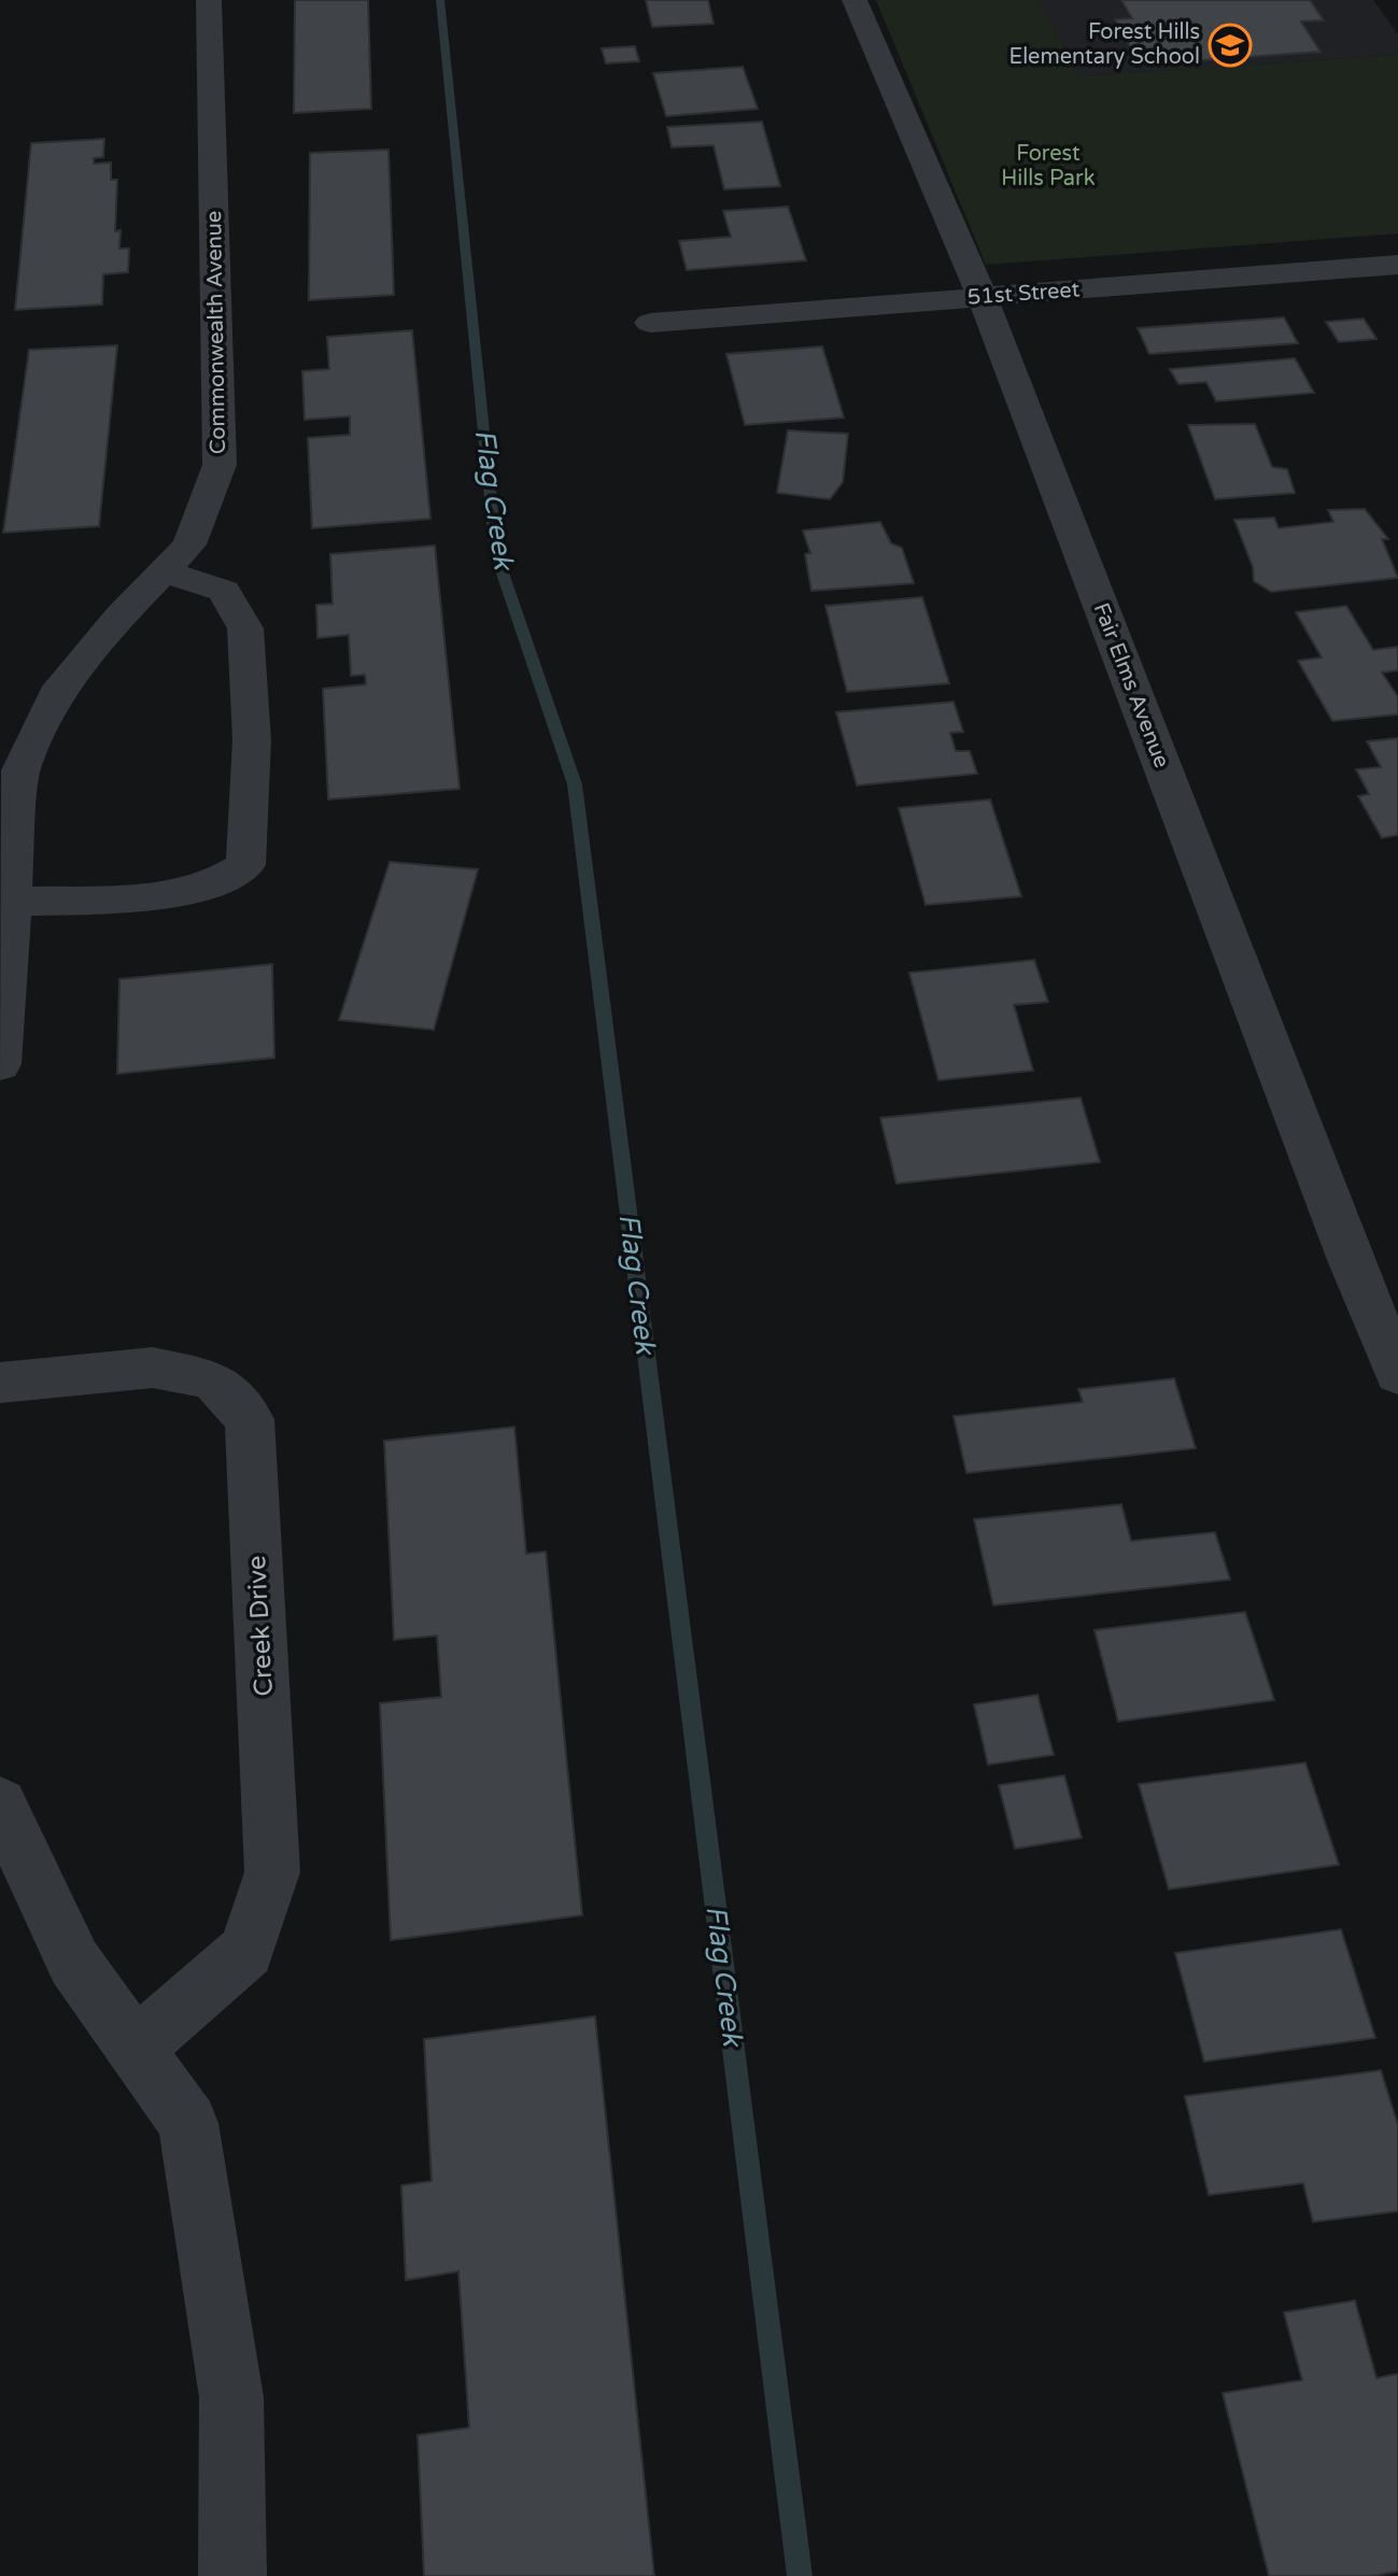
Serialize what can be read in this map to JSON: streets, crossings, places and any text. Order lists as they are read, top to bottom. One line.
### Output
{"streets":{"street":["51st Street","Commonwealth Avenue","Fair Elms Avenue","Creek Drive"]},"crossings":[["51st Street","Fair Elms Avenue"]],"water":["Flag Creek"],"parks":["Forest Hills Park"],"places":{"school or university":["Forest Hills Elementary School"]}}
